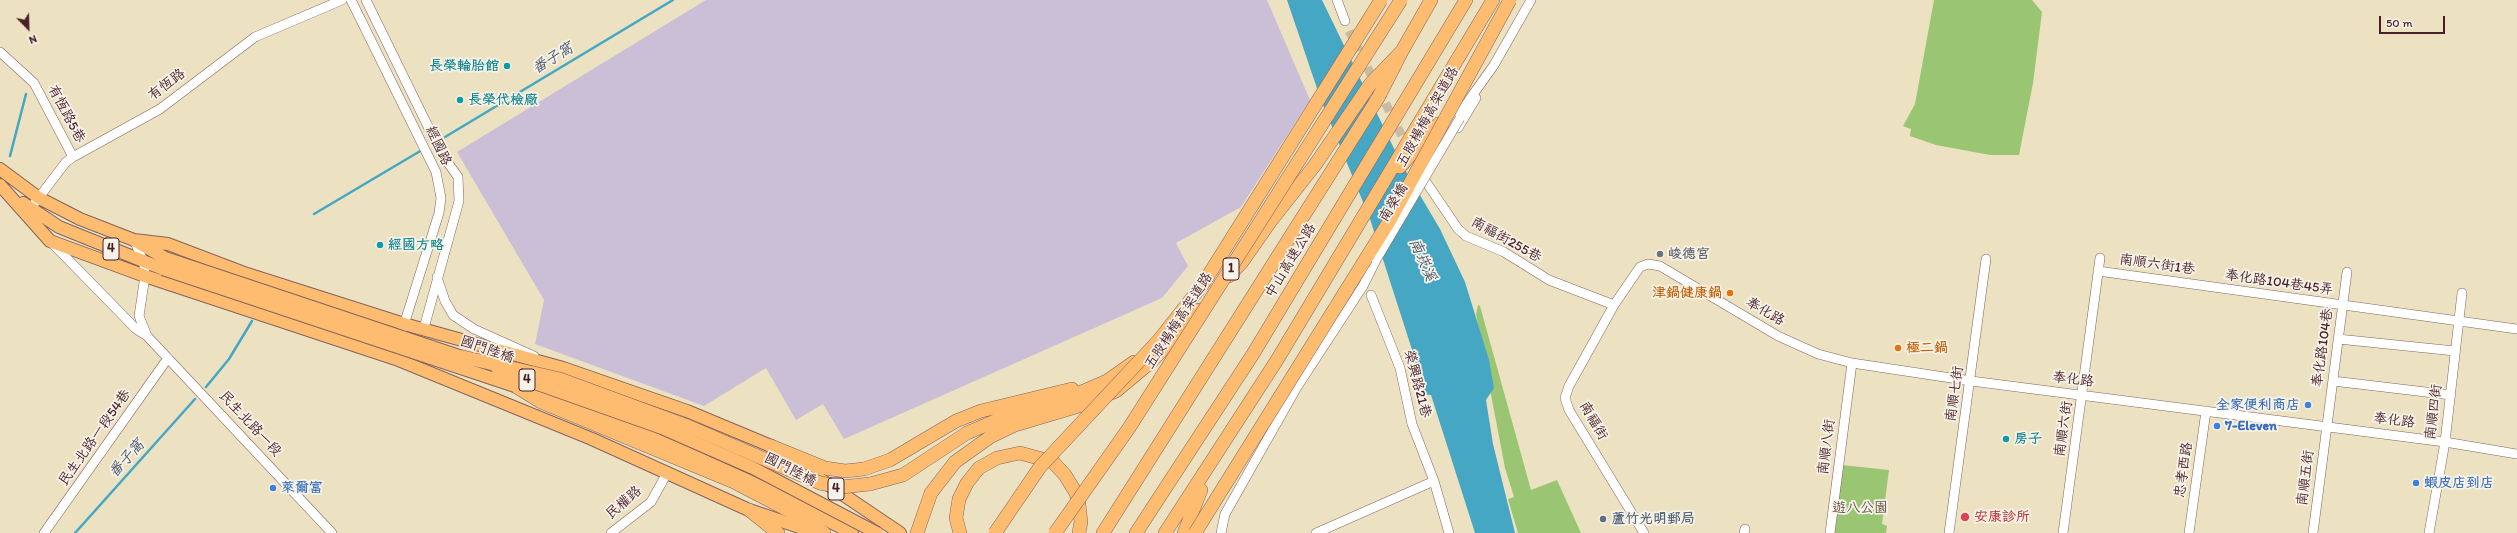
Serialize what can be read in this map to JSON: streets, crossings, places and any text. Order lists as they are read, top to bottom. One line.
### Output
{"streets":{"highway":["五股楊梅高架道路","中山高速公路","1"],"main road":["4","國門陸橋"],"street":["有恆路","有恆路5巷","經國路","南榮橋","南福街255巷","南順六街1巷","奉化路104巷45弄","奉化路","奉化路104巷","榮興路21巷","南順七街","南順四街","南福街","民生北路一段","南順六街","民生北路一段54巷","南順八街","忠孝西路","南順五街","民權路"]},"crossings":[["有恆路","有恆路5巷"],["有恆路","4"],["經國路","4"],["南榮橋","南福街255巷"],["南福街255巷","南福街"],["4","國門陸橋"],["4","民生北路一段"],["4","民權路"],["南順六街1巷","奉化路104巷45弄"],["南順六街1巷","南順六街"],["奉化路104巷45弄","奉化路104巷"],["奉化路104巷45弄","南順四街"],["奉化路","奉化路104巷"],["奉化路","南順七街"],["奉化路","南順四街"],["奉化路","南福街"],["奉化路","南順六街"],["奉化路","南順八街"],["奉化路","忠孝西路"],["奉化路","南順五街"],["奉化路104巷","南順五街"],["民生北路一段","民生北路一段54巷"]],"water":["番子窩","南崁溪"],"parks":["遊八公園"],"places":["長榮輪胎館","長榮代檢廠","經國方略","峻德宮","津鍋健康鍋","極二鍋","全家便利商店","7-Eleven","房子","蝦皮店到店","萊爾富","安康診所","蘆竹光明郵局"],"scale_bar":"50 m","north":"bottom right"}
